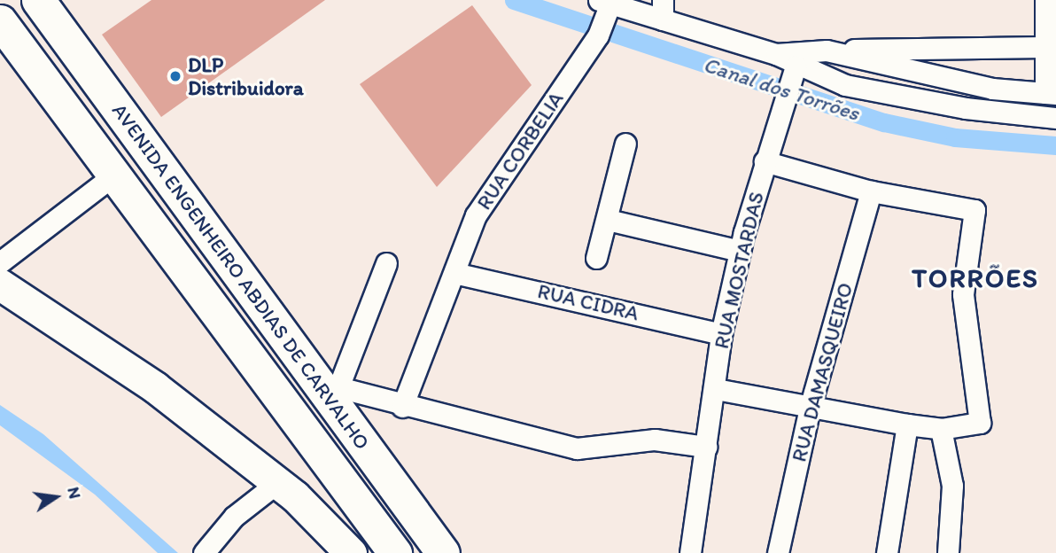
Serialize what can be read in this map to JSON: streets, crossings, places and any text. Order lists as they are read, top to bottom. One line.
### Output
{"streets":{"highway":["AVENIDA ENGENHEIRO ABDIAS DE CARVALHO"],"street":["RUA CORBELIA","RUA MOSTARDAS","RUA CIDRA","RUA DAMASQUEIRO"]},"crossings":[["RUA CORBELIA","RUA CIDRA"],["RUA MOSTARDAS","RUA CIDRA"]],"districts":["TORRÕES"],"water":["Canal dos Torrões"],"places":["DLP Distribuidora"],"north":"right"}
